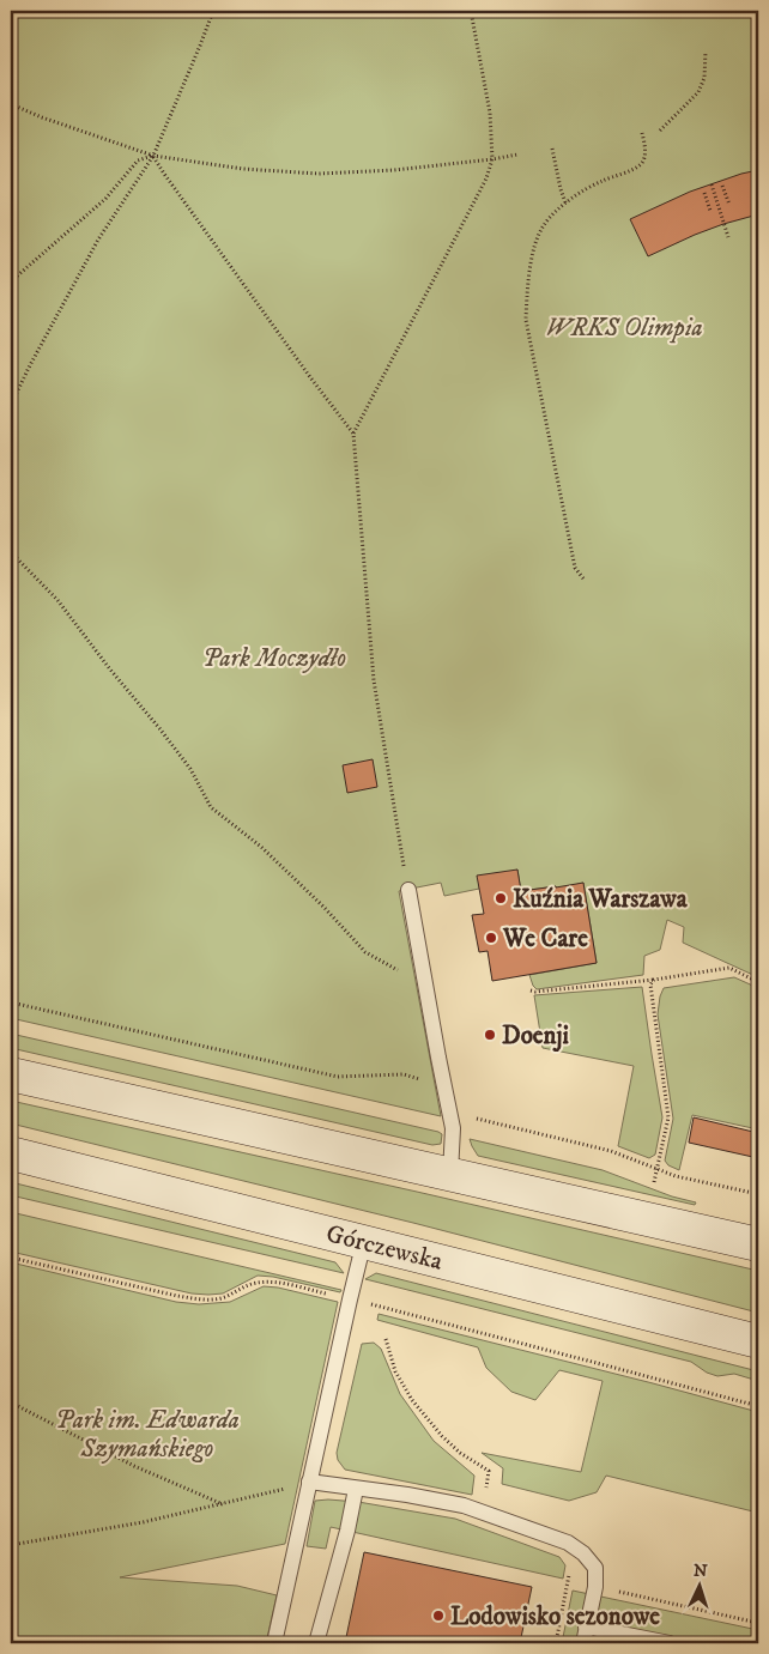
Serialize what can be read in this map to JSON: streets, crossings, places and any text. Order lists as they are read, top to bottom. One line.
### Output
{"streets":{"main road":["Górczewska"]},"parks":["WRKS Olimpia","Park Moczydło","Park im. Edwarda Szymańskiego"],"places":["Kuźnia Warszawa","We Care","Doenji","Lodowisko sezonowe"],"north":"top"}
